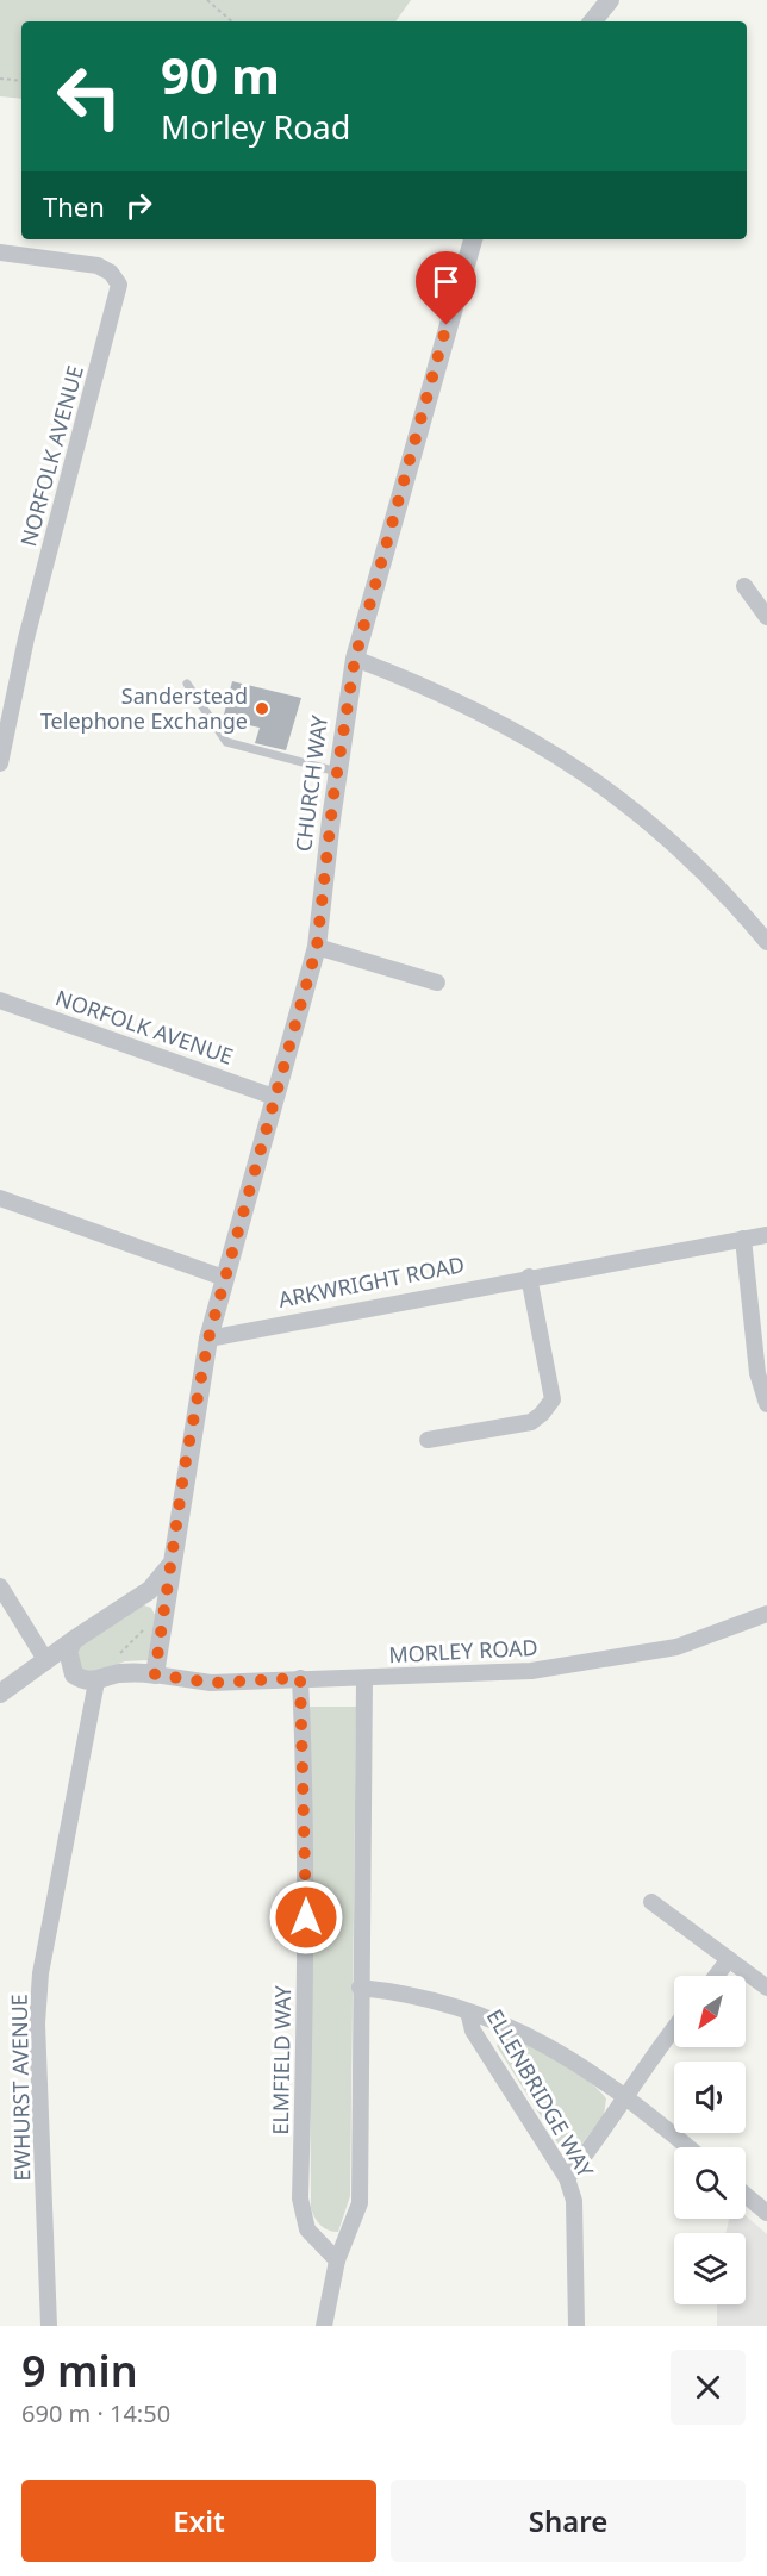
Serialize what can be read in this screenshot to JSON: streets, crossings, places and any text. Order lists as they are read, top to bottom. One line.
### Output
{"streets":{"street":["NORFOLK AVENUE","CHURCH WAY","ARKWRIGHT ROAD","MORLEY ROAD","ELMFIELD WAY","EWHURST AVENUE","ELLENBRIDGE WAY"]},"crossings":[["NORFOLK AVENUE","CHURCH WAY"],["CHURCH WAY","ARKWRIGHT ROAD"],["MORLEY ROAD","ELMFIELD WAY"]],"places":["Sanderstead Telephone Exchange"],"north":"bottom left","page":{"turn":["90 m","Morley Road"],"then":"Then","heading":["9 min","690 m · 14:50"],"buttons":["Exit","Share"]}}
